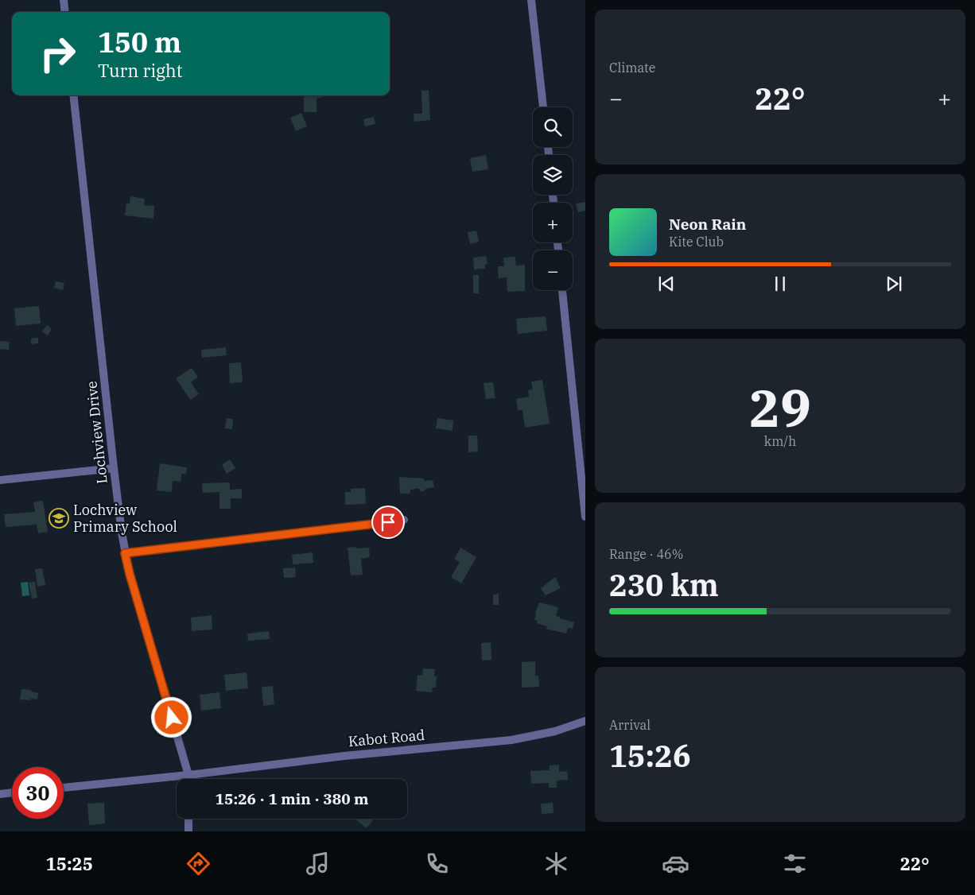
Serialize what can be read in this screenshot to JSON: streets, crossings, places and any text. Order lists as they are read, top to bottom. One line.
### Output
{"streets":{"street":["Lochview Drive","Kabot Road"]},"crossings":[["Lochview Drive","Kabot Road"]],"places":{"school or university":["Lochview Primary School"]},"page":{"tile":["Climate",["29","km/h"],["Range · 46%","230 km"],["Arrival","15:26"]],"turn":["150 m","Turn right"],"heat":["−","22°","+"],"map_buttons":["+","−"],"song":["Neon Rain","Kite Club"],"limit":"30","trip":"15:26 · 1 min · 380 m","tabs":["15:25","22°"]}}
